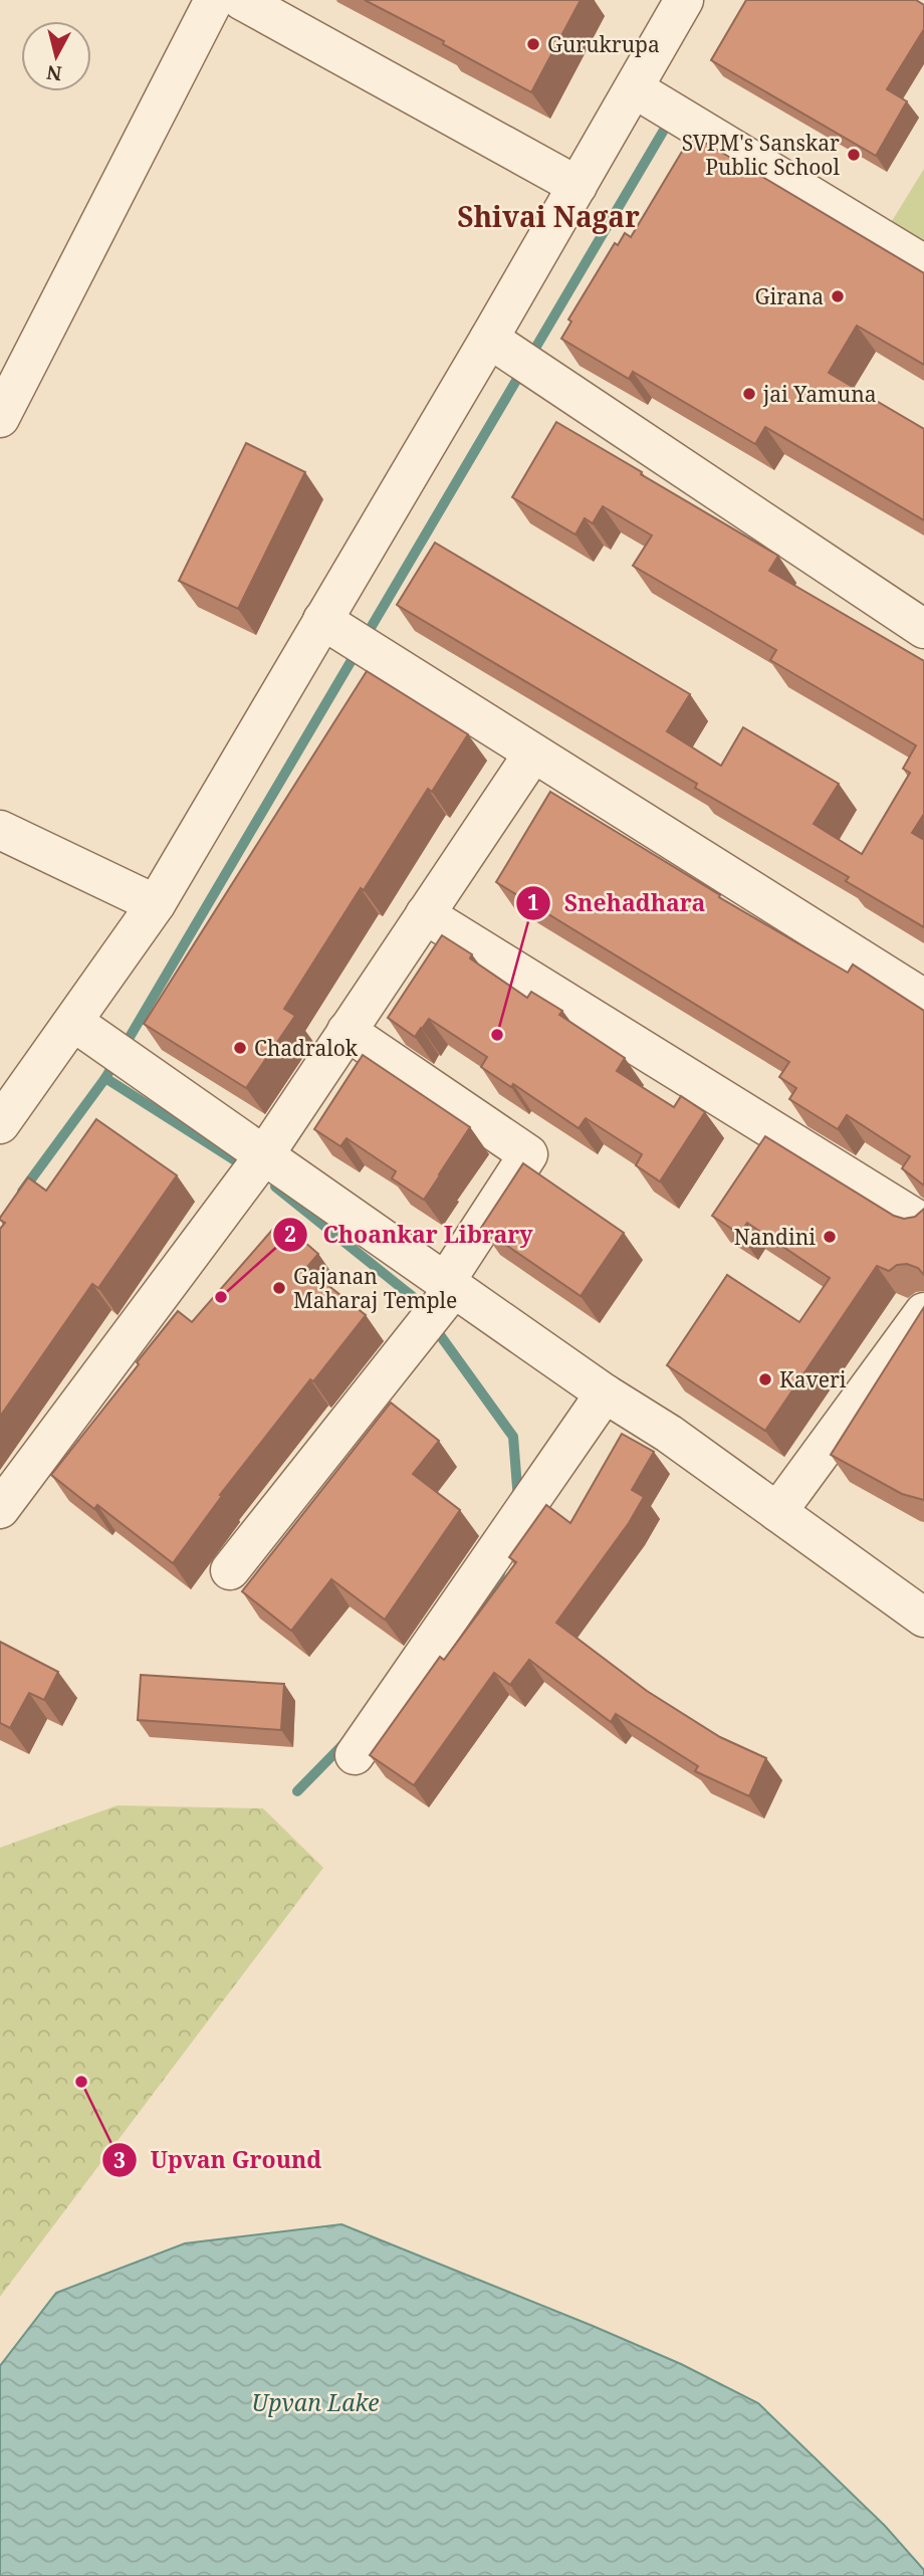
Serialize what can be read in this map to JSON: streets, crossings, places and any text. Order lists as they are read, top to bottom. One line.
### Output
{"districts":["Shivai Nagar"],"water":["Upvan Lake"],"places":["Gurukrupa","SVPM's Sanskar Public School","Girana","jai Yamuna","Snehadhara","Chadralok","Nandini","Gajanan Maharaj Temple","Choankar Library","Kaveri","Upvan Ground"],"north":"bottom"}
